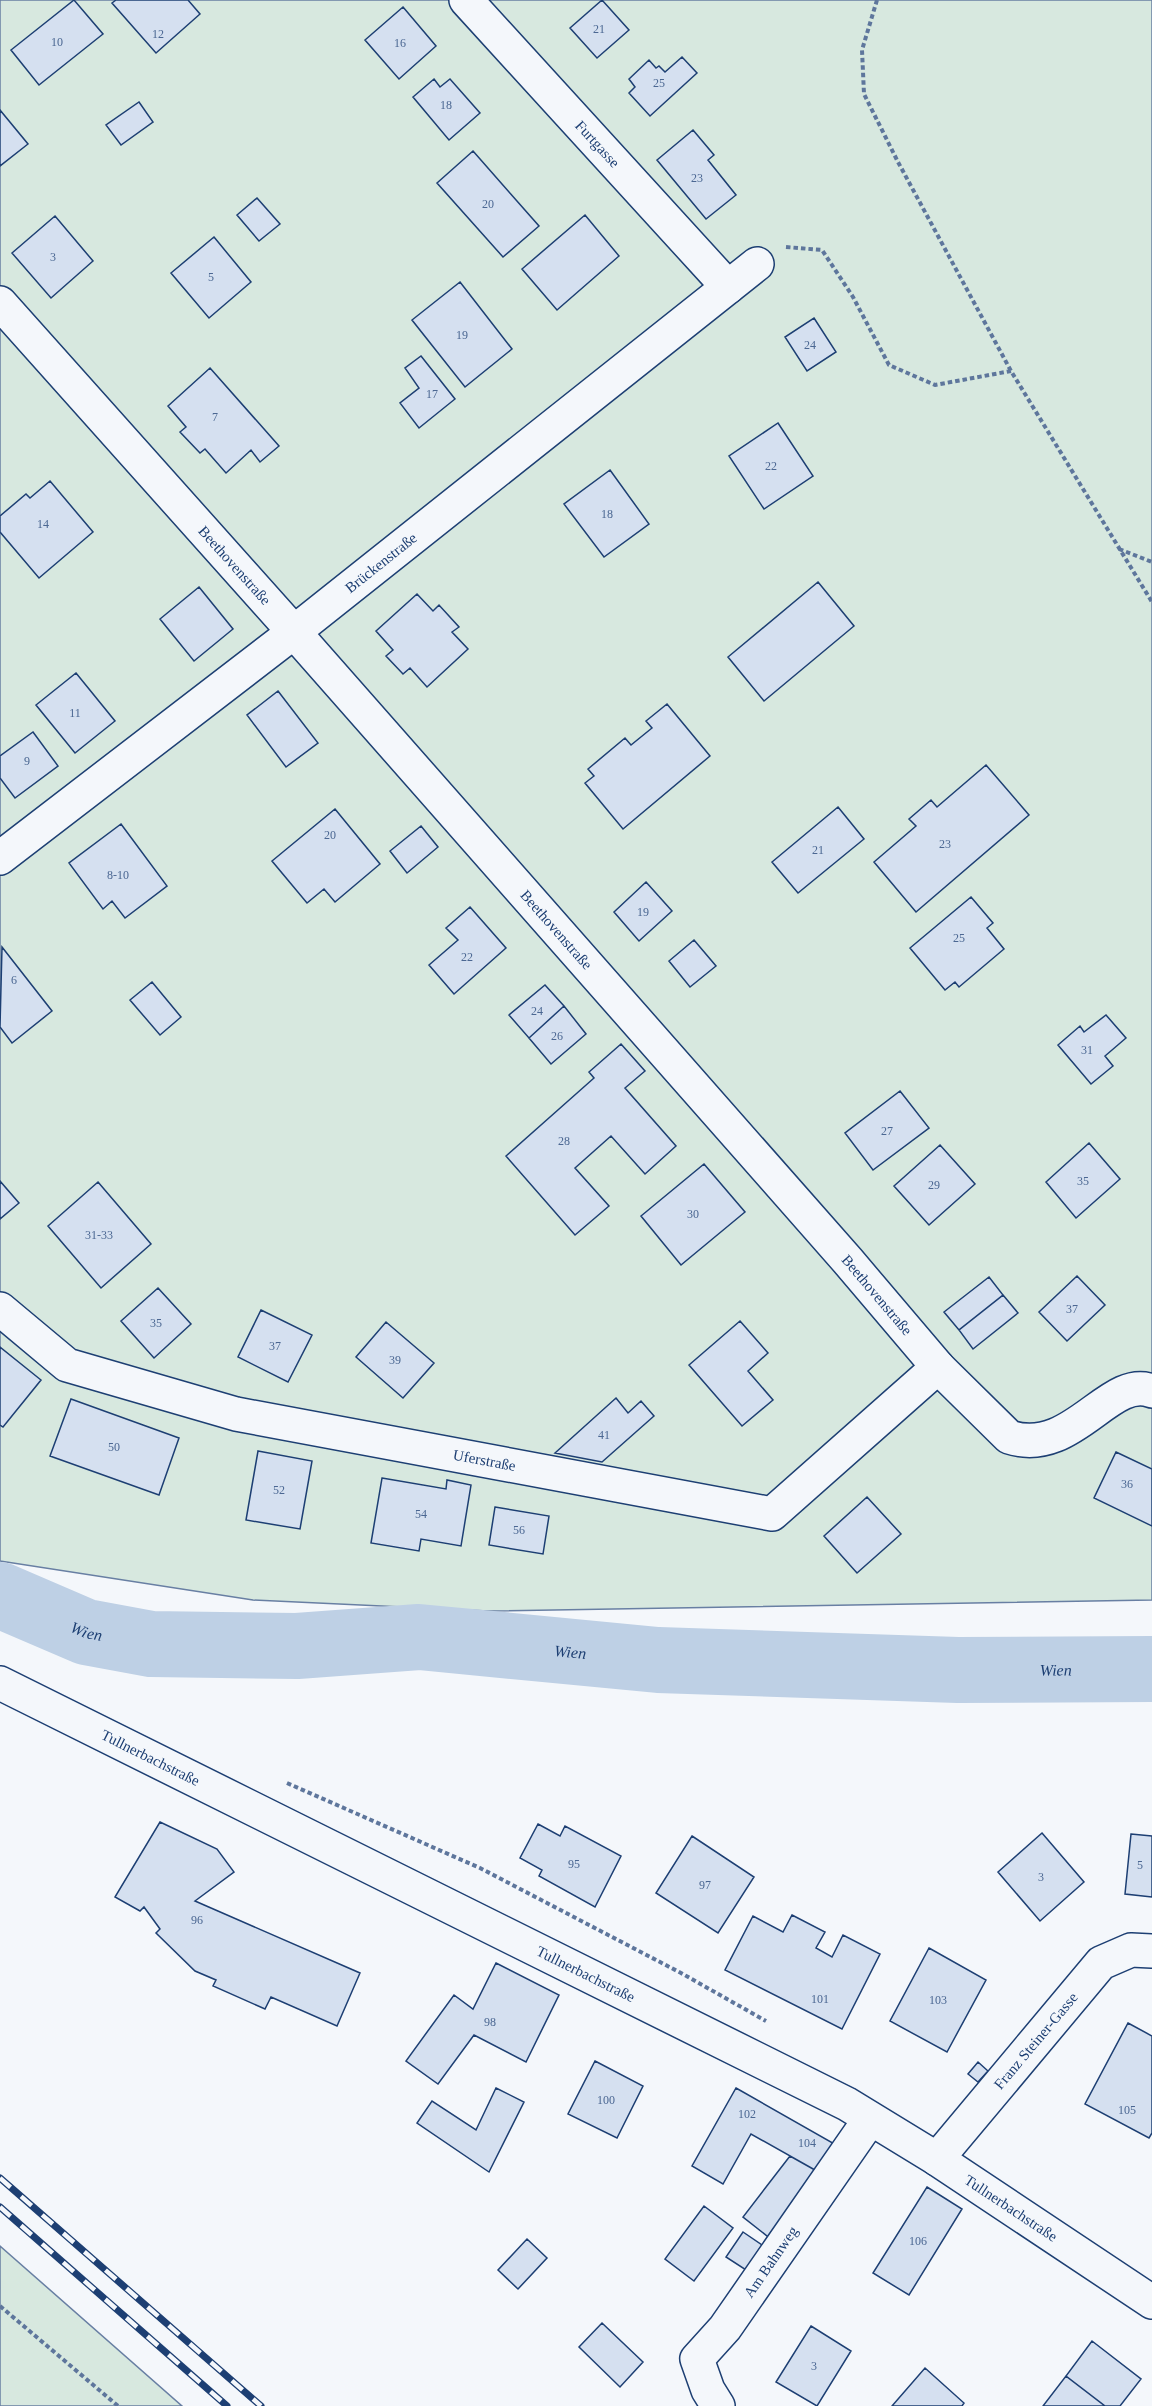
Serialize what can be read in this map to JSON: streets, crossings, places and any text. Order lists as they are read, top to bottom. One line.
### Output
{"streets":{"street":["Furtgasse","Brückenstraße","Beethovenstraße","Uferstraße","Tullnerbachstraße","Franz Steiner-Gasse","Am Bahnweg"]},"crossings":[["Furtgasse","Brückenstraße"],["Brückenstraße","Beethovenstraße"],["Beethovenstraße","Uferstraße"],["Tullnerbachstraße","Franz Steiner-Gasse"],["Tullnerbachstraße","Am Bahnweg"]],"water":["Wien"],"house_numbers":["21","12","10","16","25","18","23","20","3","5","19","24","17","7","22","18","14","11","9","20","23","21","8-10","19","25","22","6","24","26","31","27","28","35","29","30","31-33","37","35","37","39","41","50","36","52","54","56","95","5","3","97","96","101","103","98","100","105","102","104","106","3"]}
